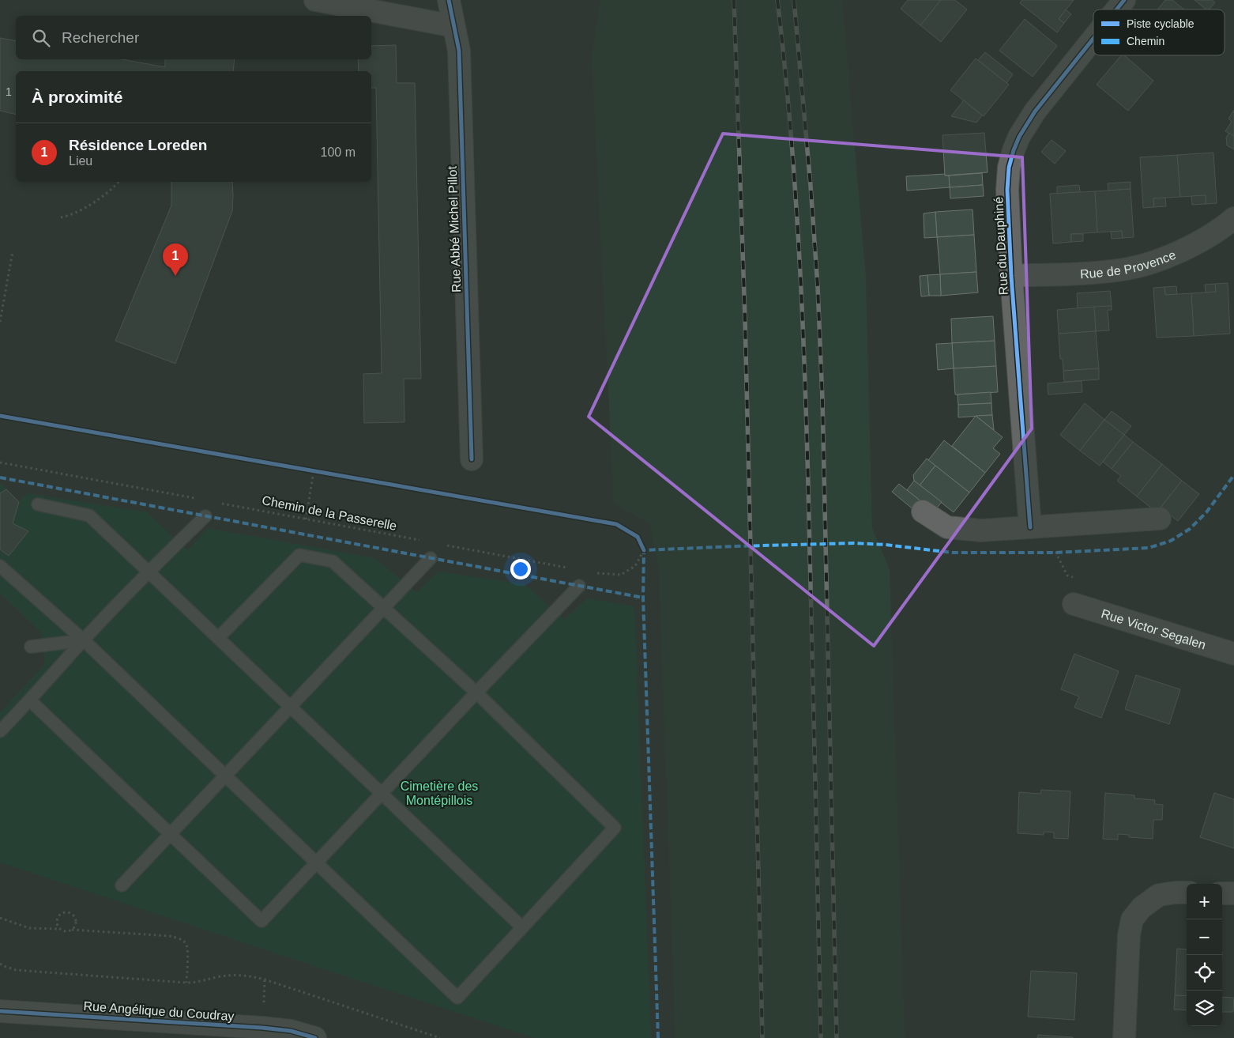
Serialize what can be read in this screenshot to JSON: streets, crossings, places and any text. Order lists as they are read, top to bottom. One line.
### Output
{"streets":{"street":["Rue Abbé Michel Pillot","Rue du Dauphiné","Rue de Provence","Rue Victor Segalen","Rue Angélique du Coudray"],"path":["Chemin de la Passerelle"]},"crossings":[["Rue du Dauphiné","Rue de Provence"]],"parks":["Cimetière des Montépillois"],"house_numbers":["1"],"legend":["Piste cyclable","Chemin"],"page":{"search":"Rechercher","heading":"À proximité","list":[{"mark":"1","name":"Résidence Loreden","note":"Lieu","value":"100 m"}],"pins":"1","map_buttons":["+","−"]}}
